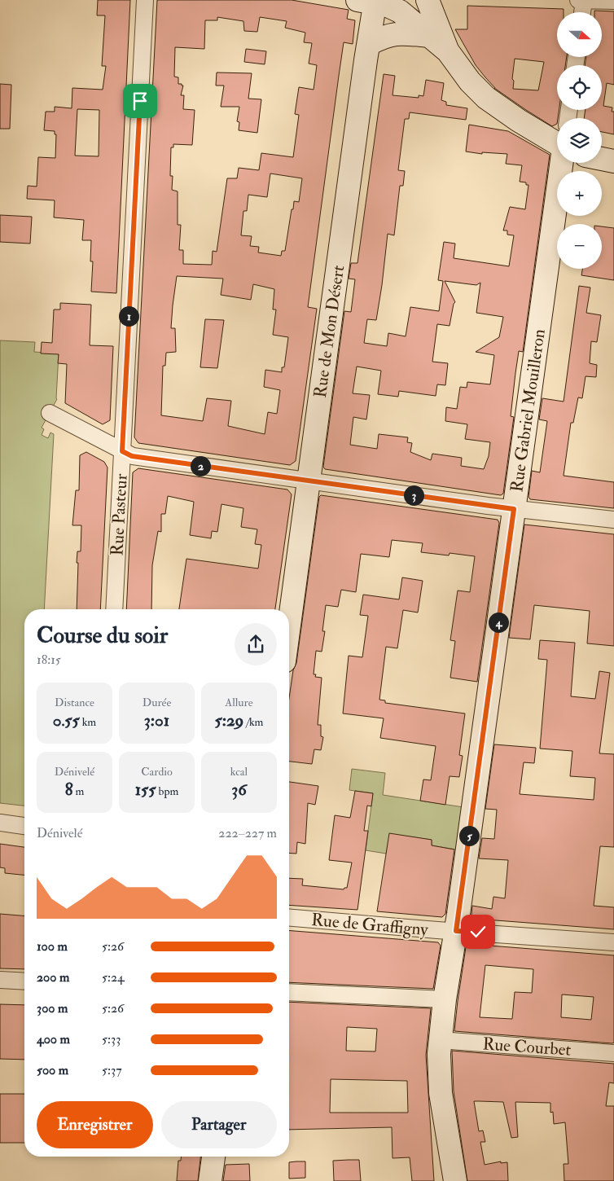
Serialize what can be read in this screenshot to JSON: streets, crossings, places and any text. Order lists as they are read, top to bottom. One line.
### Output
{"streets":{"main road":["Rue de Mon Désert","Rue Gabriel Mouilleron"],"street":["Rue Pasteur","Rue de Graffigny","Rue Courbet"]},"crossings":[["Rue Gabriel Mouilleron","Rue de Graffigny"],["Rue Gabriel Mouilleron","Rue Courbet"]],"north":"right","page":{"map_buttons":["+","−"],"pins":["1","2","3","4","5"],"heading":["Course du soir","18:15"],"stats":[["Distance","0.55 km"],["Durée","3:01"],["Allure","5:29 /km"],["Dénivelé","8 m"],["Cardio","155 bpm"],["kcal","36"]],"chart":["Dénivelé","222–227 m"],"list":[{"name":"100 m","note":"5:26"},{"name":"200 m","note":"5:24"},{"name":"300 m","note":"5:26"},{"name":"400 m","note":"5:33"},{"name":"500 m","note":"5:37"}],"buttons":["Enregistrer","Partager"]}}
